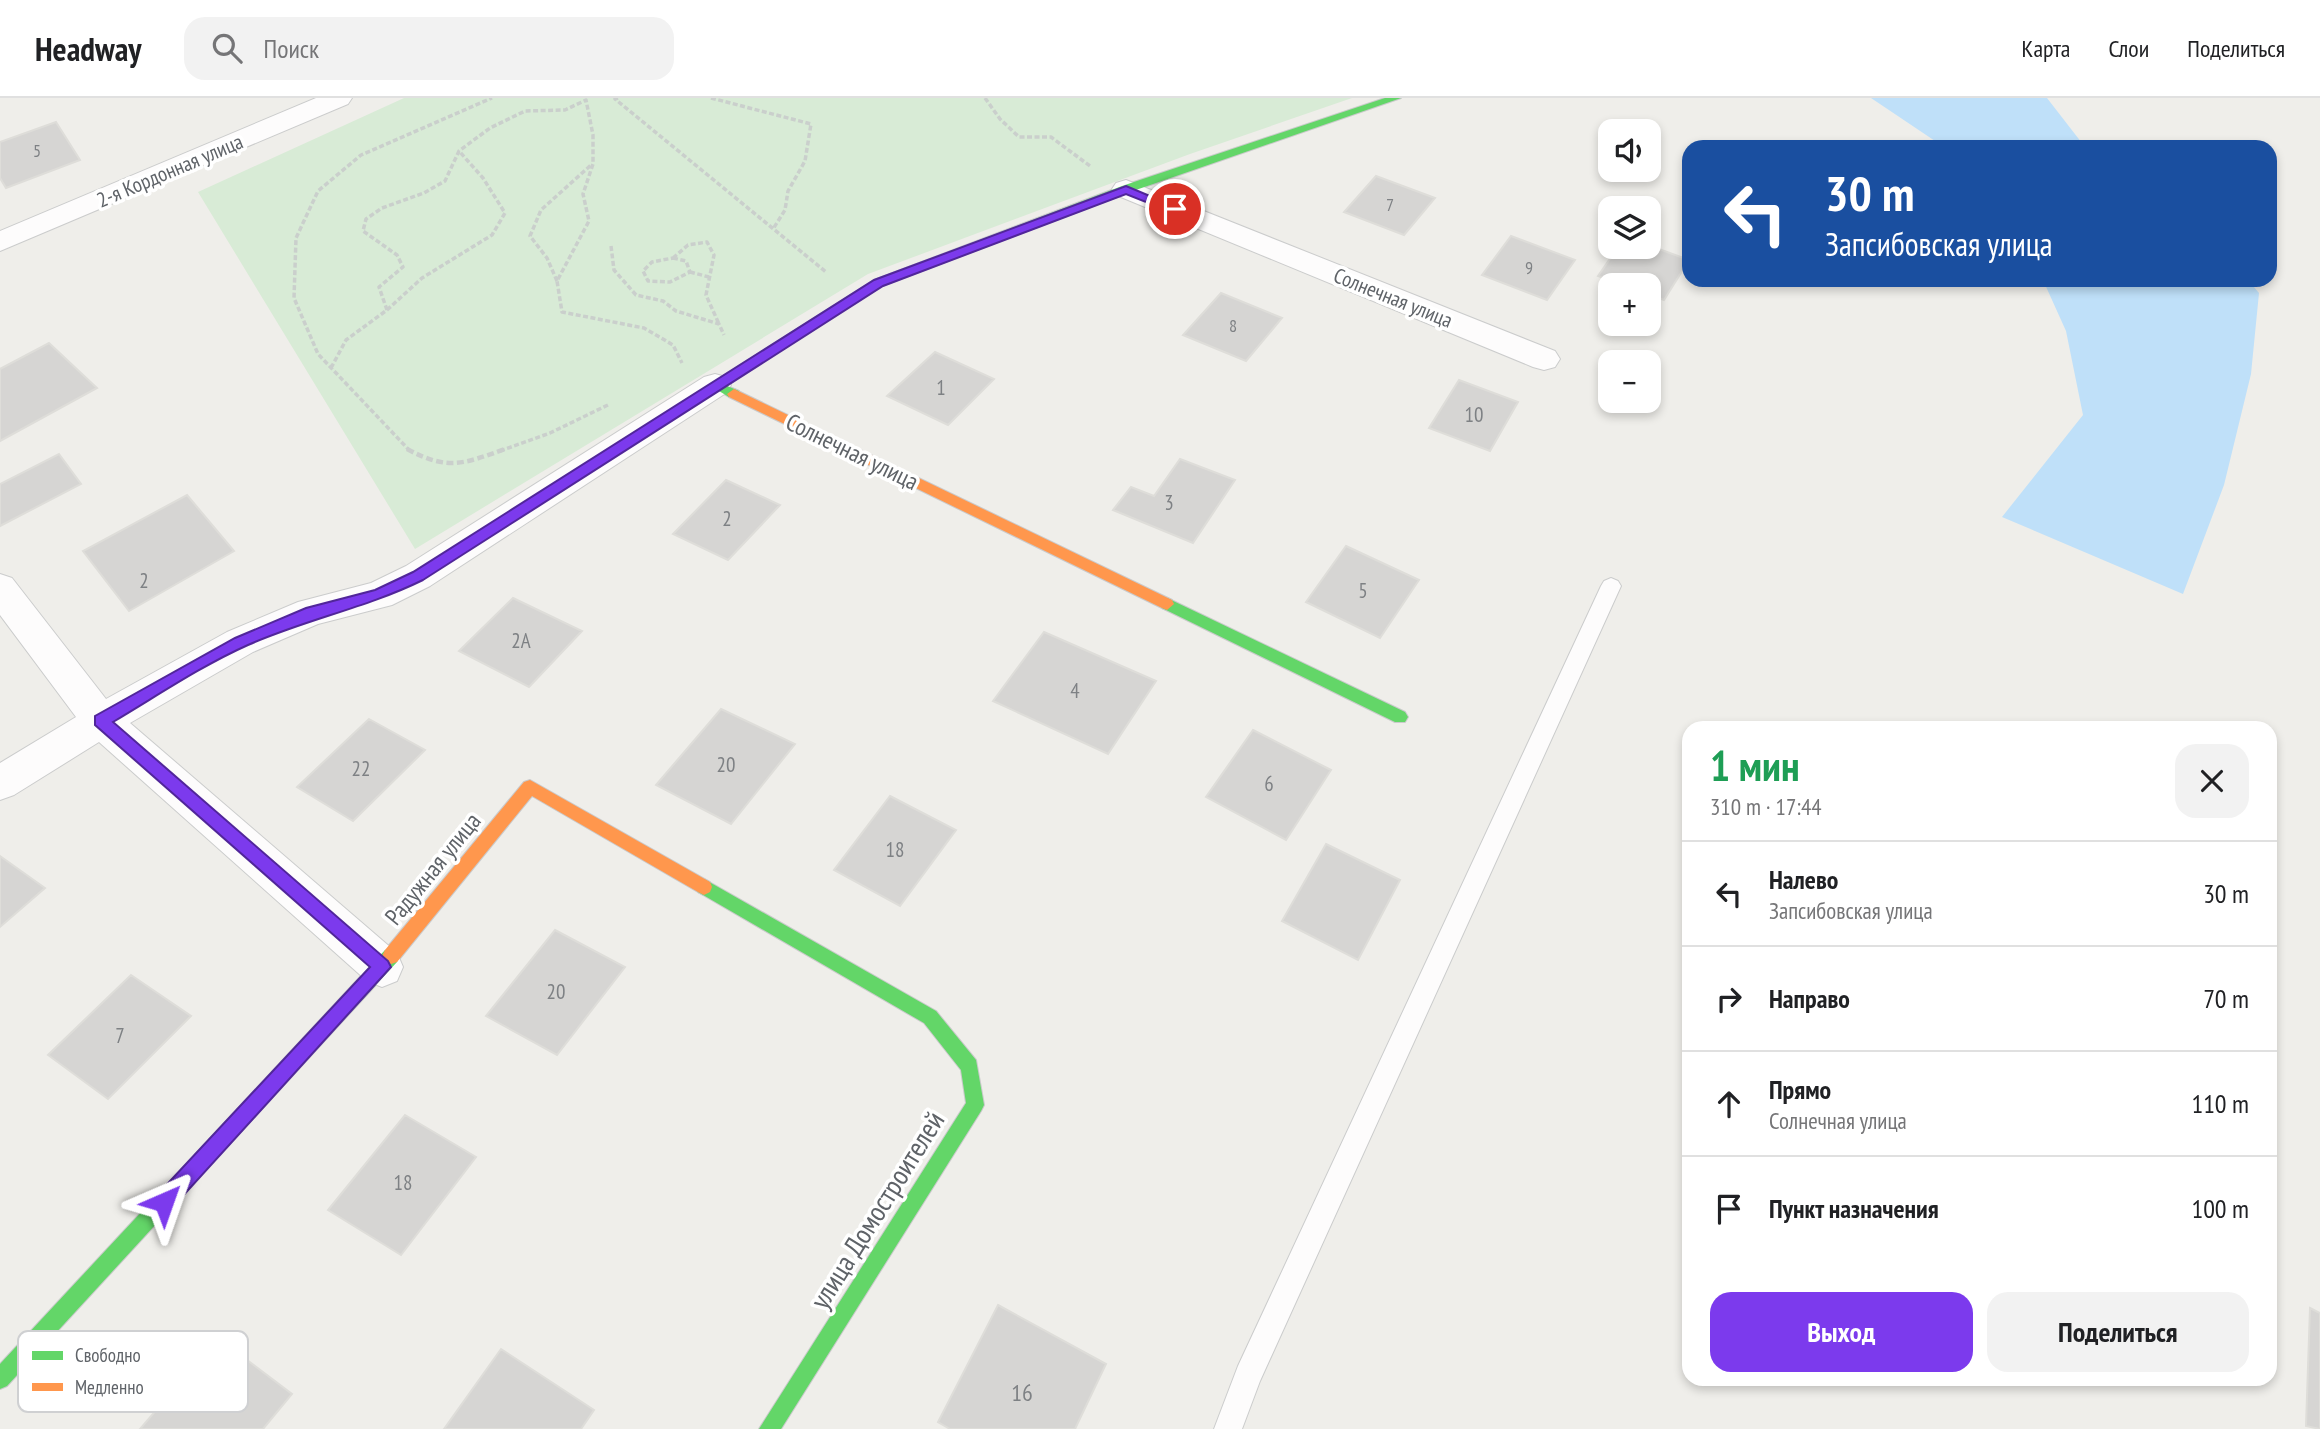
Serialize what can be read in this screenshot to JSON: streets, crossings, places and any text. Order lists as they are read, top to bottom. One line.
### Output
{"streets":{"street":["2-я Кордонная улица","Солнечная улица","Радужная улица","улица Домостроителей"]},"crossings":[["Радужная улица","улица Домостроителей"]],"house_numbers":["5","7","9","8","1","10","3","2","2","5","2А","4","20","22","6","18","20","7","18","16"],"legend":["Свободно","Медленно"],"page":{"header":"Headway","search":"Поиск","nav":["Карта","Слои","Поделиться"],"map_buttons":["+","−"],"turn":["30 m","Запсибовская улица"],"heading":["1 мин","310 m · 17:44"],"list":[{"name":"Налево","note":"Запсибовская улица","value":"30 m"},{"name":"Направо","value":"70 m"},{"name":"Прямо","note":"Солнечная улица","value":"110 m"},{"name":"Пункт назначения","value":"100 m"}],"buttons":["Выход","Поделиться"]}}
